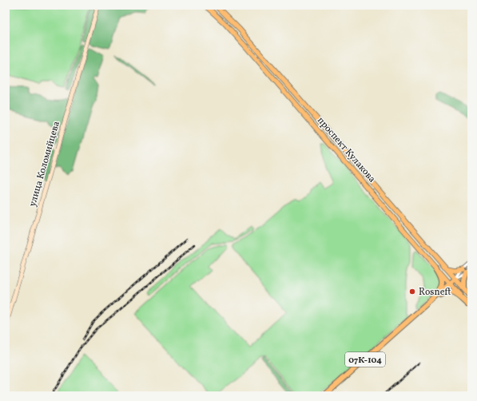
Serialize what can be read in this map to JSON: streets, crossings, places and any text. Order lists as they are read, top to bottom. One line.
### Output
{"streets":{"highway":["проспект Кулакова","07К-104"],"street":["улица Коломийцева"]},"crossings":[["проспект Кулакова","07К-104"]],"places":["Rosneft"]}
